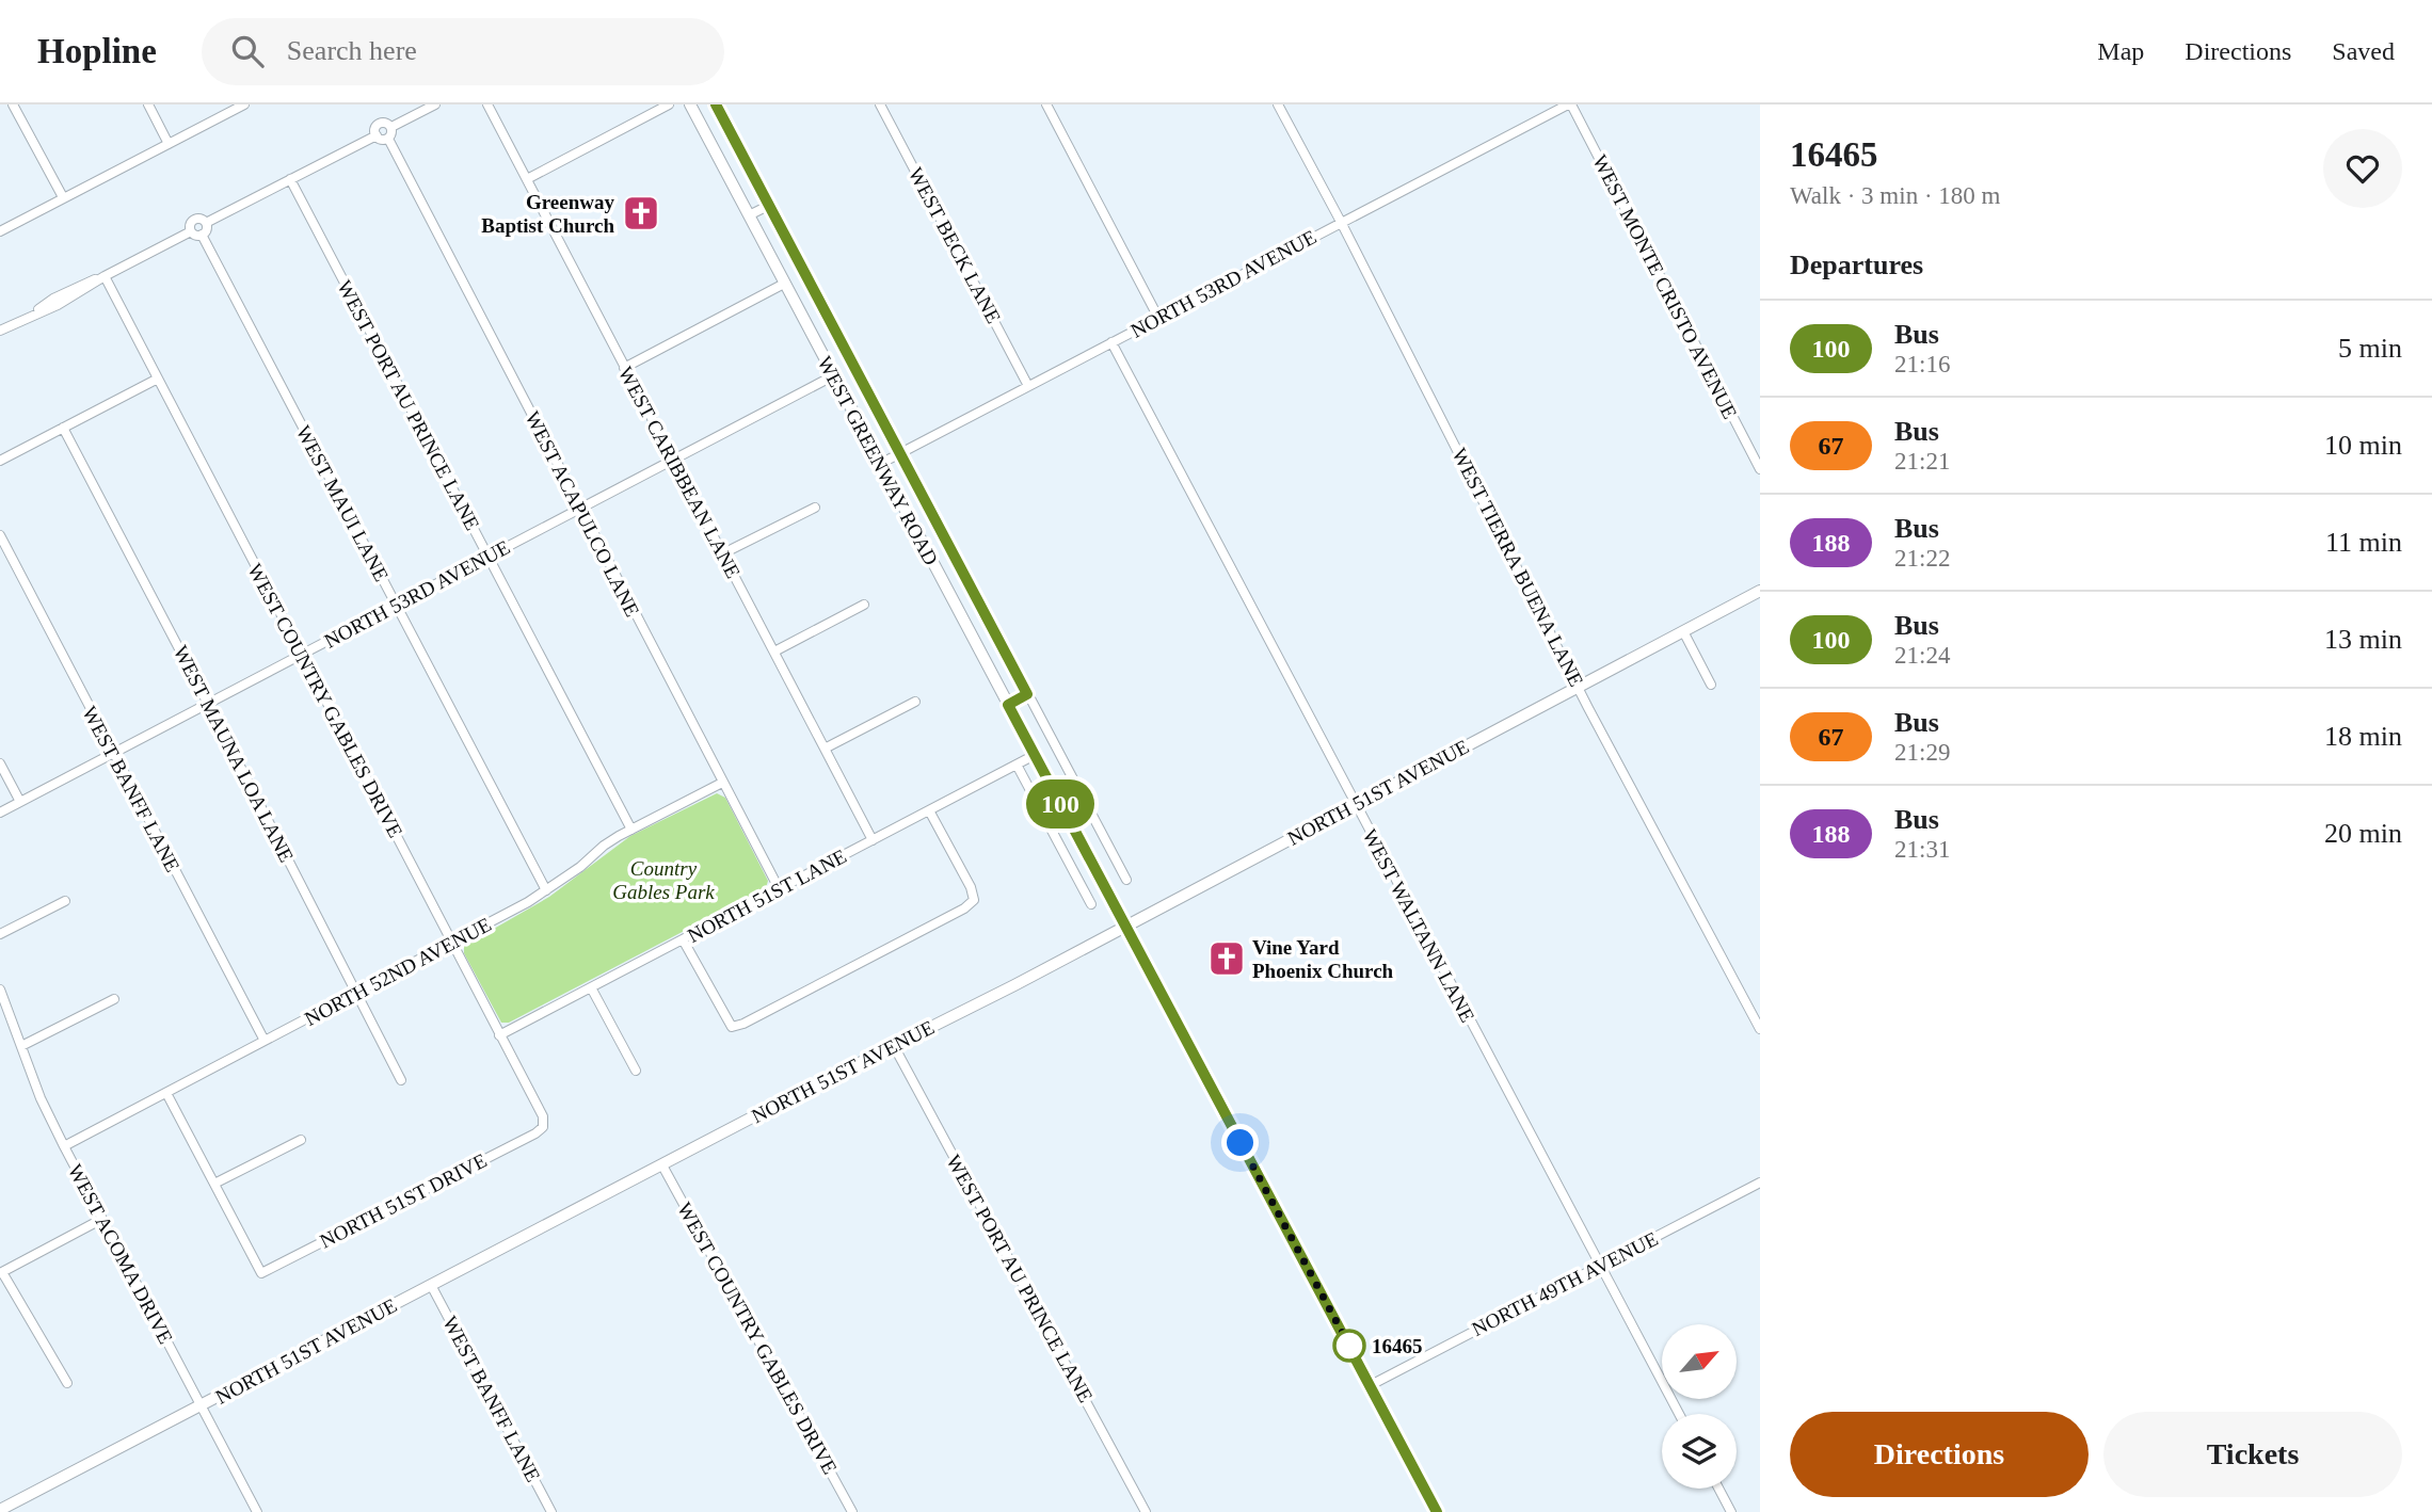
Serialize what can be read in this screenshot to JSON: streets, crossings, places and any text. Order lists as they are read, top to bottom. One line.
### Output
{"streets":{"main road":["WEST GREENWAY ROAD","NORTH 51ST AVENUE"],"street":["WEST BECK LANE","NORTH 53RD AVENUE","WEST MONTE CRISTO AVENUE","WEST PORT AU PRINCE LANE","WEST CARIBBEAN LANE","WEST MAUI LANE","WEST ACAPULCO LANE","WEST TIERRA BUENA LANE","WEST COUNTRY GABLES DRIVE","WEST MAUNA LOA LANE","WEST BANFF LANE","NORTH 51ST LANE","WEST WALTANN LANE","NORTH 52ND AVENUE","NORTH 51ST DRIVE","WEST ACOMA DRIVE","NORTH 49TH AVENUE"]},"crossings":[["WEST BECK LANE","NORTH 53RD AVENUE"],["NORTH 53RD AVENUE","WEST MONTE CRISTO AVENUE"],["NORTH 53RD AVENUE","WEST PORT AU PRINCE LANE"],["NORTH 53RD AVENUE","WEST GREENWAY ROAD"],["NORTH 53RD AVENUE","WEST CARIBBEAN LANE"],["NORTH 53RD AVENUE","WEST MAUI LANE"],["NORTH 53RD AVENUE","WEST ACAPULCO LANE"],["NORTH 53RD AVENUE","WEST TIERRA BUENA LANE"],["NORTH 53RD AVENUE","WEST COUNTRY GABLES DRIVE"],["NORTH 53RD AVENUE","WEST MAUNA LOA LANE"],["NORTH 53RD AVENUE","WEST BANFF LANE"],["NORTH 53RD AVENUE","WEST WALTANN LANE"],["WEST PORT AU PRINCE LANE","NORTH 51ST AVENUE"],["WEST PORT AU PRINCE LANE","NORTH 52ND AVENUE"],["WEST GREENWAY ROAD","NORTH 51ST AVENUE"],["WEST GREENWAY ROAD","NORTH 51ST LANE"],["WEST GREENWAY ROAD","NORTH 49TH AVENUE"],["WEST CARIBBEAN LANE","NORTH 51ST LANE"],["WEST MAUI LANE","NORTH 52ND AVENUE"],["WEST ACAPULCO LANE","NORTH 51ST LANE"],["WEST ACAPULCO LANE","NORTH 52ND AVENUE"],["WEST TIERRA BUENA LANE","NORTH 51ST AVENUE"],["WEST COUNTRY GABLES DRIVE","NORTH 51ST AVENUE"],["WEST COUNTRY GABLES DRIVE","NORTH 51ST LANE"],["WEST COUNTRY GABLES DRIVE","NORTH 52ND AVENUE"],["WEST COUNTRY GABLES DRIVE","NORTH 51ST DRIVE"],["WEST MAUNA LOA LANE","NORTH 52ND AVENUE"],["WEST BANFF LANE","NORTH 51ST AVENUE"],["WEST BANFF LANE","NORTH 52ND AVENUE"],["NORTH 51ST AVENUE","WEST WALTANN LANE"],["NORTH 51ST AVENUE","WEST ACOMA DRIVE"],["WEST WALTANN LANE","NORTH 49TH AVENUE"],["NORTH 52ND AVENUE","WEST ACOMA DRIVE"]],"parks":["Country Gables Park"],"places":{"church":["Greenway Baptist Church","Vine Yard Phoenix Church"],"other":["16465"]},"lines":["bus line 100"],"north":"top right","page":{"header":"Hopline","search":"Search here","nav":["Map","Directions","Saved"],"on_map":"100","heading":[["16465","Walk · 3 min · 180 m"],"Departures"],"list":[{"mark":"100","name":"Bus","note":"21:16","value":"5 min"},{"mark":"67","name":"Bus","note":"21:21","value":"10 min"},{"mark":"188","name":"Bus","note":"21:22","value":"11 min"},{"mark":"100","name":"Bus","note":"21:24","value":"13 min"},{"mark":"67","name":"Bus","note":"21:29","value":"18 min"},{"mark":"188","name":"Bus","note":"21:31","value":"20 min"}],"buttons":["Directions","Tickets"]}}
